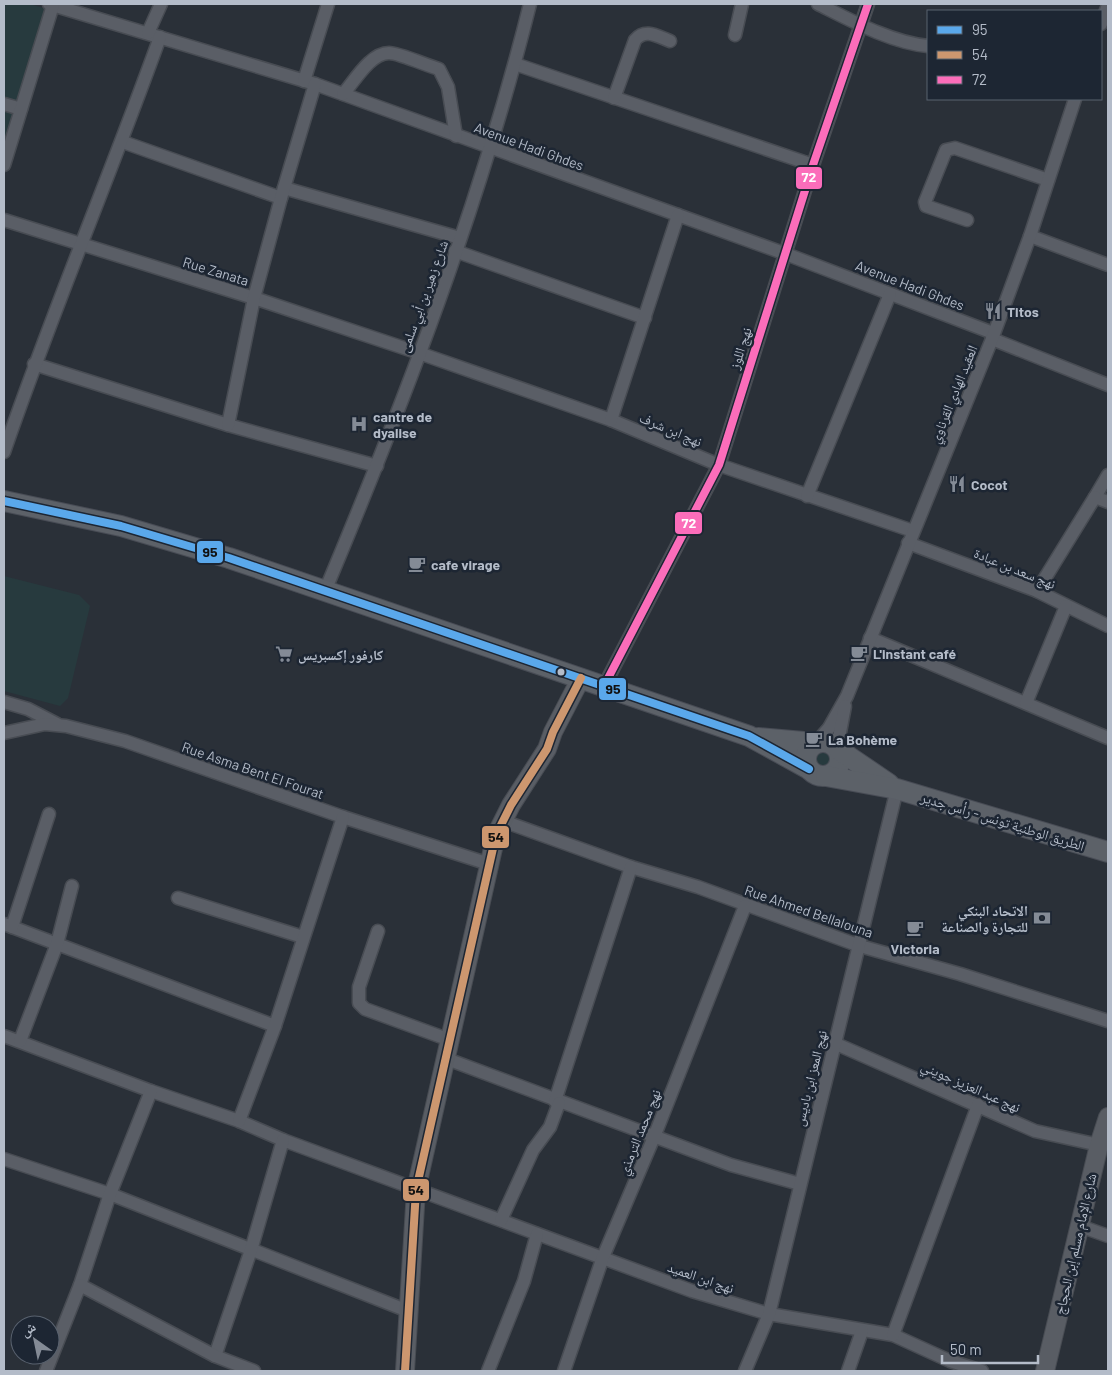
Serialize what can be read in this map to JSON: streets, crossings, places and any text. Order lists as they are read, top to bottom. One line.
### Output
{"streets":{"main road":["الطريق الوطنية تونس - رأس جدير"],"street":["Avenue Hadi Ghdes","Rue Zanata","شارع زهير بن أبي سلمى","نهج اللوز","العقيد الهادي القرناوي","نهج ابن شرف","نهج سعد بن عبادة","Rue Asma Bent El Fourat","Rue Ahmed Bellalouna","نهج المعز ابن باديس","نهج عبد العزيز جويني","نهج محمد الترمذي","شارع اﻹمام مسلم إبن الحجاج","نهج ابن العميد"]},"crossings":[["Avenue Hadi Ghdes","شارع زهير بن أبي سلمى"],["Avenue Hadi Ghdes","نهج اللوز"],["Avenue Hadi Ghdes","العقيد الهادي القرناوي"],["Rue Zanata","شارع زهير بن أبي سلمى"],["Rue Zanata","نهج ابن شرف"],["شارع زهير بن أبي سلمى","نهج ابن شرف"],["شارع زهير بن أبي سلمى","الطريق الوطنية تونس - رأس جدير"],["نهج اللوز","نهج ابن شرف"],["نهج اللوز","الطريق الوطنية تونس - رأس جدير"],["العقيد الهادي القرناوي","نهج ابن شرف"],["العقيد الهادي القرناوي","نهج سعد بن عبادة"],["نهج ابن شرف","نهج سعد بن عبادة"],["الطريق الوطنية تونس - رأس جدير","نهج المعز ابن باديس"],["Rue Ahmed Bellalouna","نهج المعز ابن باديس"],["Rue Ahmed Bellalouna","نهج محمد الترمذي"],["نهج المعز ابن باديس","نهج عبد العزيز جويني"],["نهج المعز ابن باديس","نهج ابن العميد"],["نهج عبد العزيز جويني","شارع اﻹمام مسلم إبن الحجاج"],["نهج محمد الترمذي","نهج ابن العميد"]],"places":{"restaurant":["Titos","Cocot"],"hospital":["cantre de dyalise"],"cafe":["cafe virage","L'instant café","La Bohème","Victoria"],"supermarket":["كارفور إكسبريس"],"bank":["الاتحاد البنكي للتجارة والصناعة"]},"lines":["transit line 72","transit line 95","transit line 54"],"legend":["95","54","72"],"scale_bar":"50 m","north":"top left"}
